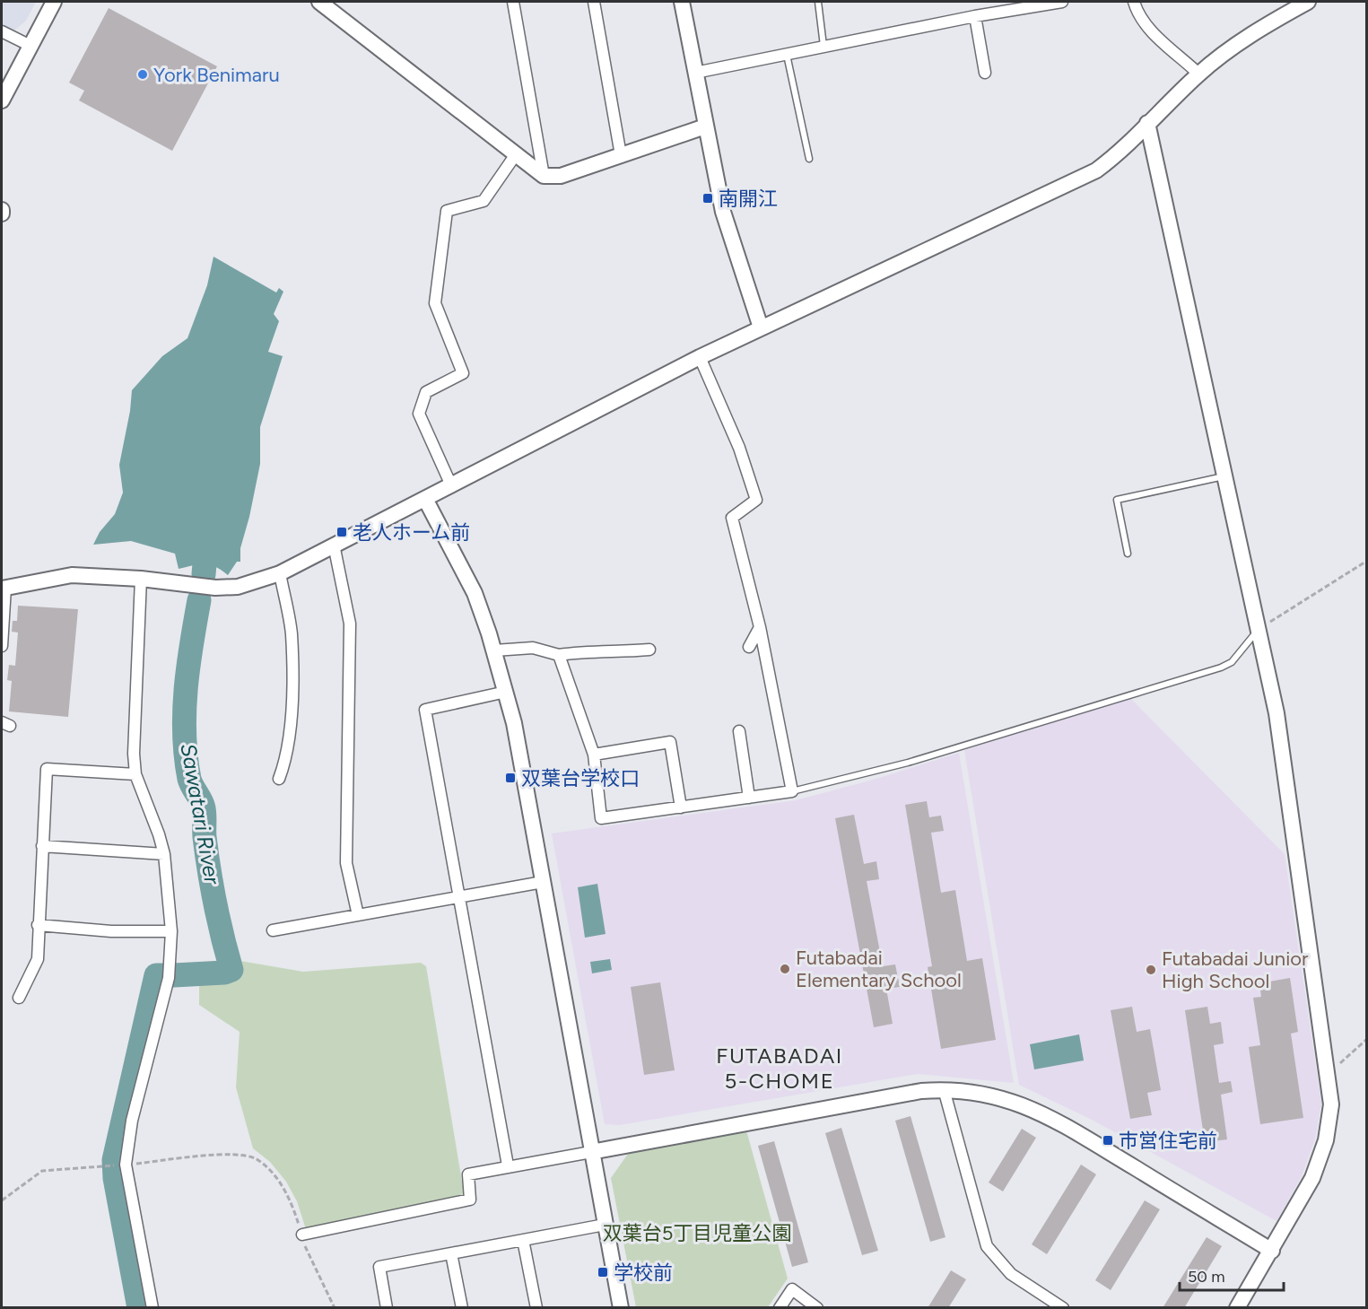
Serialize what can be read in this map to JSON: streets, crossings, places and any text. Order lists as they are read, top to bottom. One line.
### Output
{"districts":["FUTABADAI 5-CHOME"],"water":["Sawatari River"],"parks":["双葉台5丁目児童公園"],"places":{"other":["York Benimaru","Futabadai Elementary School","Futabadai Junior High School"],"transit":["南開江","老人ホーム前","双葉台学校口","市営住宅前","学校前"]},"scale_bar":"50 m"}
